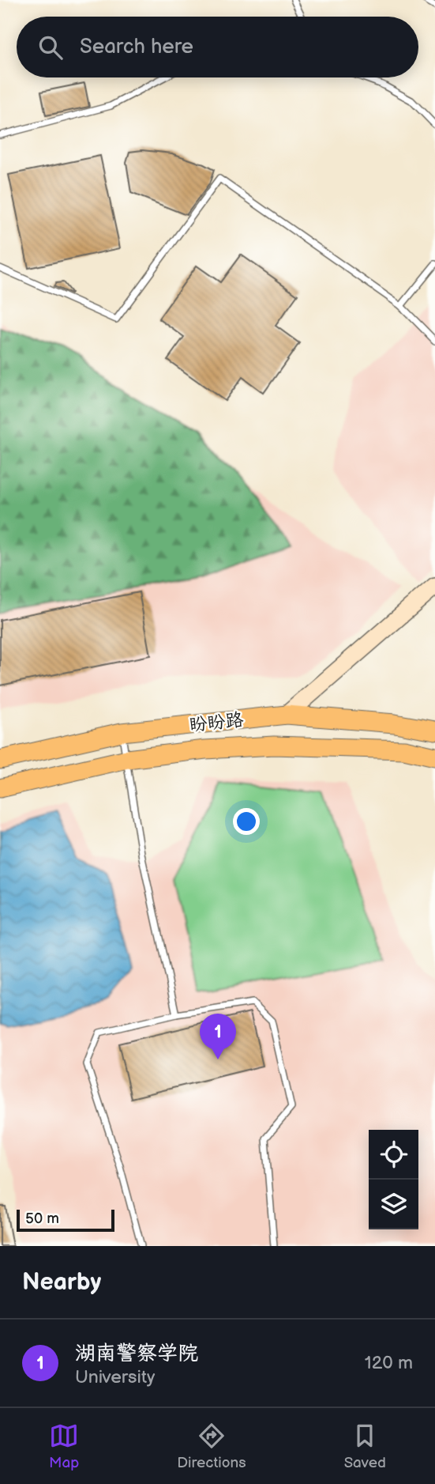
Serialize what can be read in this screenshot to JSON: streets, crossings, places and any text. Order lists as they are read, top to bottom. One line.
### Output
{"streets":{"main road":["盼盼路"]},"scale_bar":"50 m","page":{"search":"Search here","pins":"1","scale":"50 m","heading":"Nearby","list":[{"mark":"1","name":"湖南警察学院","note":"University","value":"120 m"}],"nav":["Map","Directions","Saved"]}}
